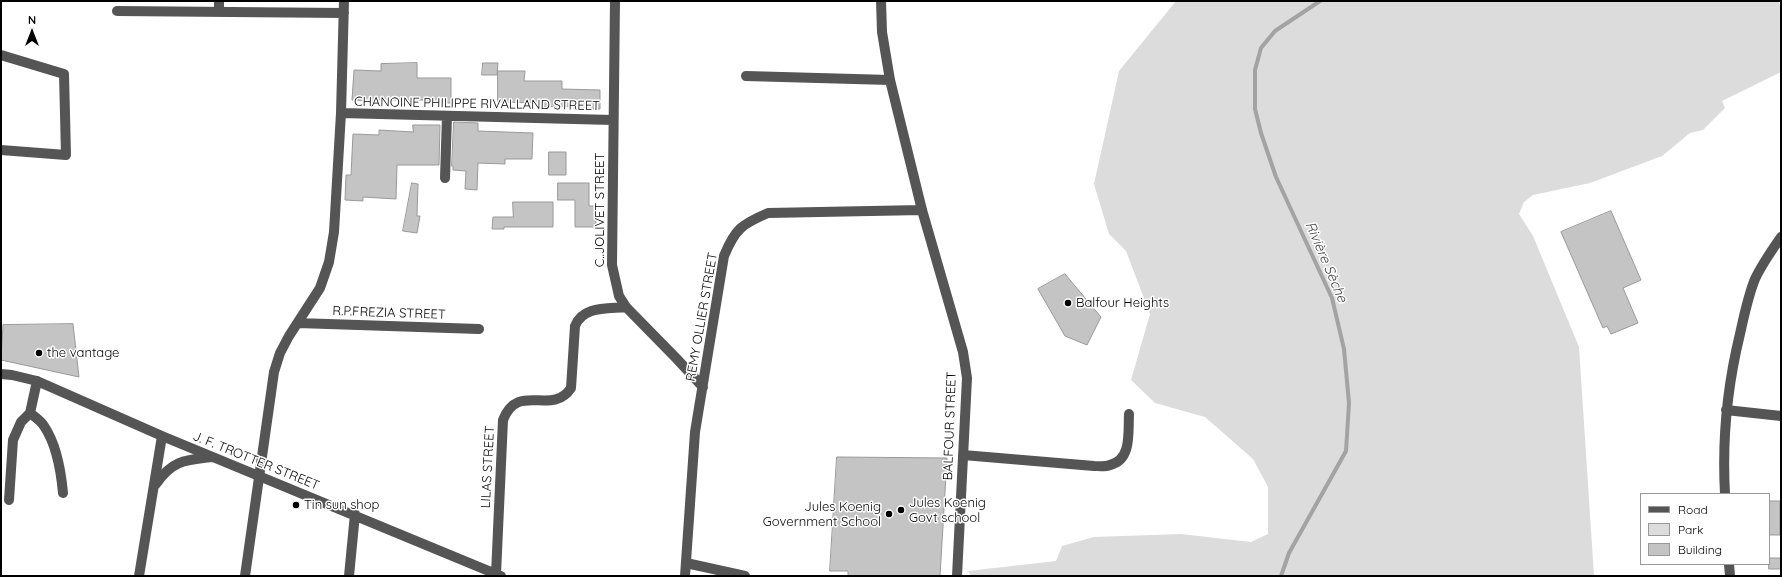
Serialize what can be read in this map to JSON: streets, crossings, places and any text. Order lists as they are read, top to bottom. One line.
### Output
{"streets":{"street":["CHANOINE PHILIPPE RIVALLAND STREET","C..JOLIVET STREET","R.P.FREZIA STREET","REMY OLLIER STREET","BALFOUR STREET","J. F. TROTTER STREET","LILAS STREET"]},"crossings":[["CHANOINE PHILIPPE RIVALLAND STREET","C..JOLIVET STREET"],["C..JOLIVET STREET","REMY OLLIER STREET"],["C..JOLIVET STREET","LILAS STREET"],["REMY OLLIER STREET","BALFOUR STREET"],["J. F. TROTTER STREET","LILAS STREET"]],"water":["Rivière Sèche"],"places":["Balfour Heights","the vantage","Tin sun shop","Jules Koenig Govt school","Jules Koenig Government School"],"legend":["Road","Park","Building"],"north":"top"}
